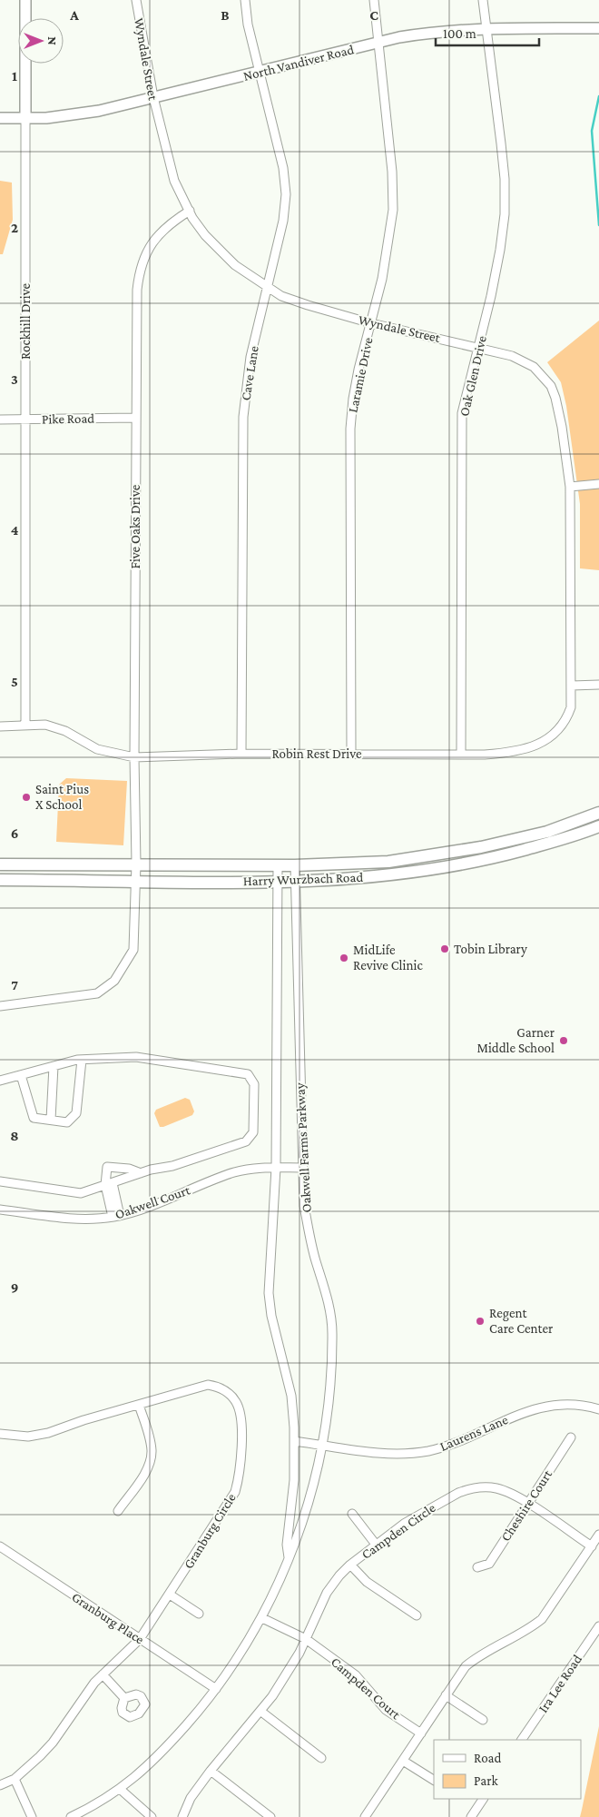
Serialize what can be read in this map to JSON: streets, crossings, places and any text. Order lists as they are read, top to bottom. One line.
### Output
{"streets":{"main road":["Harry Wurzbach Road"],"street":["Wyndale Street","North Vandiver Road","Rockhill Drive","Cave Lane","Laramie Drive","Oak Glen Drive","Pike Road","Five Oaks Drive","Robin Rest Drive","Oakwell Farms Parkway","Oakwell Court","Laurens Lane","Cheshire Court","Granburg Circle","Campden Circle","Granburg Place","Ira Lee Road","Campden Court"]},"crossings":[["Wyndale Street","North Vandiver Road"],["Wyndale Street","Cave Lane"],["Wyndale Street","Laramie Drive"],["Wyndale Street","Oak Glen Drive"],["Wyndale Street","Five Oaks Drive"],["Wyndale Street","Robin Rest Drive"],["North Vandiver Road","Rockhill Drive"],["North Vandiver Road","Cave Lane"],["North Vandiver Road","Laramie Drive"],["North Vandiver Road","Oak Glen Drive"],["Rockhill Drive","Pike Road"],["Rockhill Drive","Robin Rest Drive"],["Cave Lane","Robin Rest Drive"],["Laramie Drive","Robin Rest Drive"],["Oak Glen Drive","Robin Rest Drive"],["Pike Road","Five Oaks Drive"],["Five Oaks Drive","Robin Rest Drive"],["Five Oaks Drive","Harry Wurzbach Road"],["Harry Wurzbach Road","Oakwell Farms Parkway"],["Oakwell Farms Parkway","Oakwell Court"],["Oakwell Farms Parkway","Laurens Lane"],["Oakwell Farms Parkway","Granburg Place"],["Oakwell Farms Parkway","Campden Court"],["Cheshire Court","Campden Circle"],["Granburg Circle","Granburg Place"],["Campden Circle","Campden Court"]],"places":["Saint Pius X School","Tobin Library","MidLife Revive Clinic","Garner Middle School","Regent Care Center"],"legend":["Road","Park"],"scale_bar":"100 m","north":"right","grid":{"columns":["A","B","C"],"rows":["1","2","3","4","5","6","7","8","9"]}}
